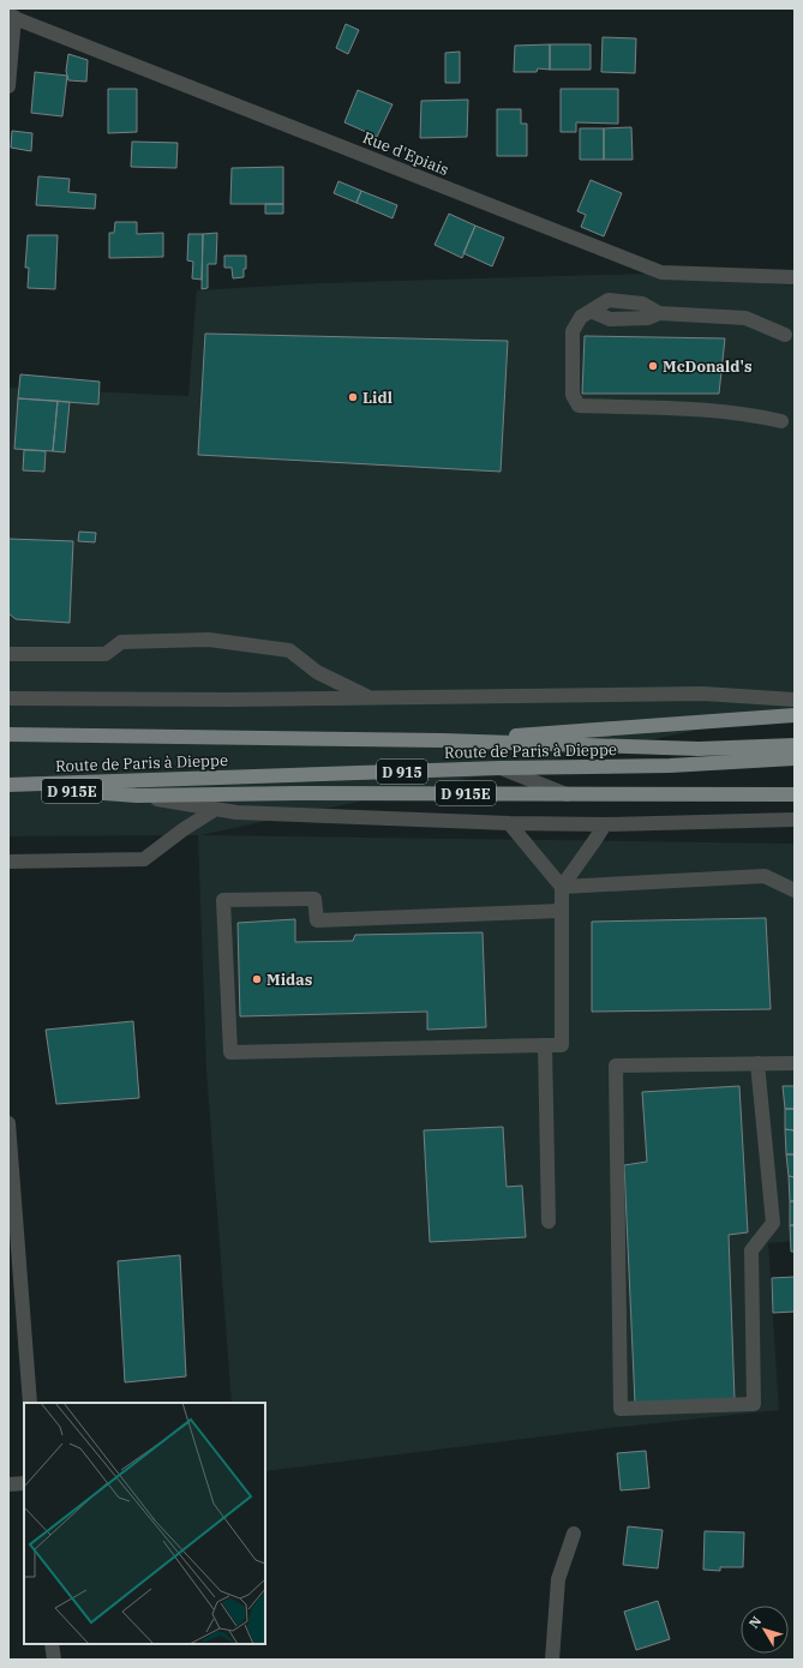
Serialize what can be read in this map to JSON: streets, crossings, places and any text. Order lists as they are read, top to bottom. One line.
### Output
{"streets":{"main road":["Route de Paris à Dieppe","D 915","D 915E"],"street":["Rue d'Epiais"]},"crossings":[["Route de Paris à Dieppe","D 915E"]],"places":["McDonald's","Lidl","Midas"],"north":"top left"}
